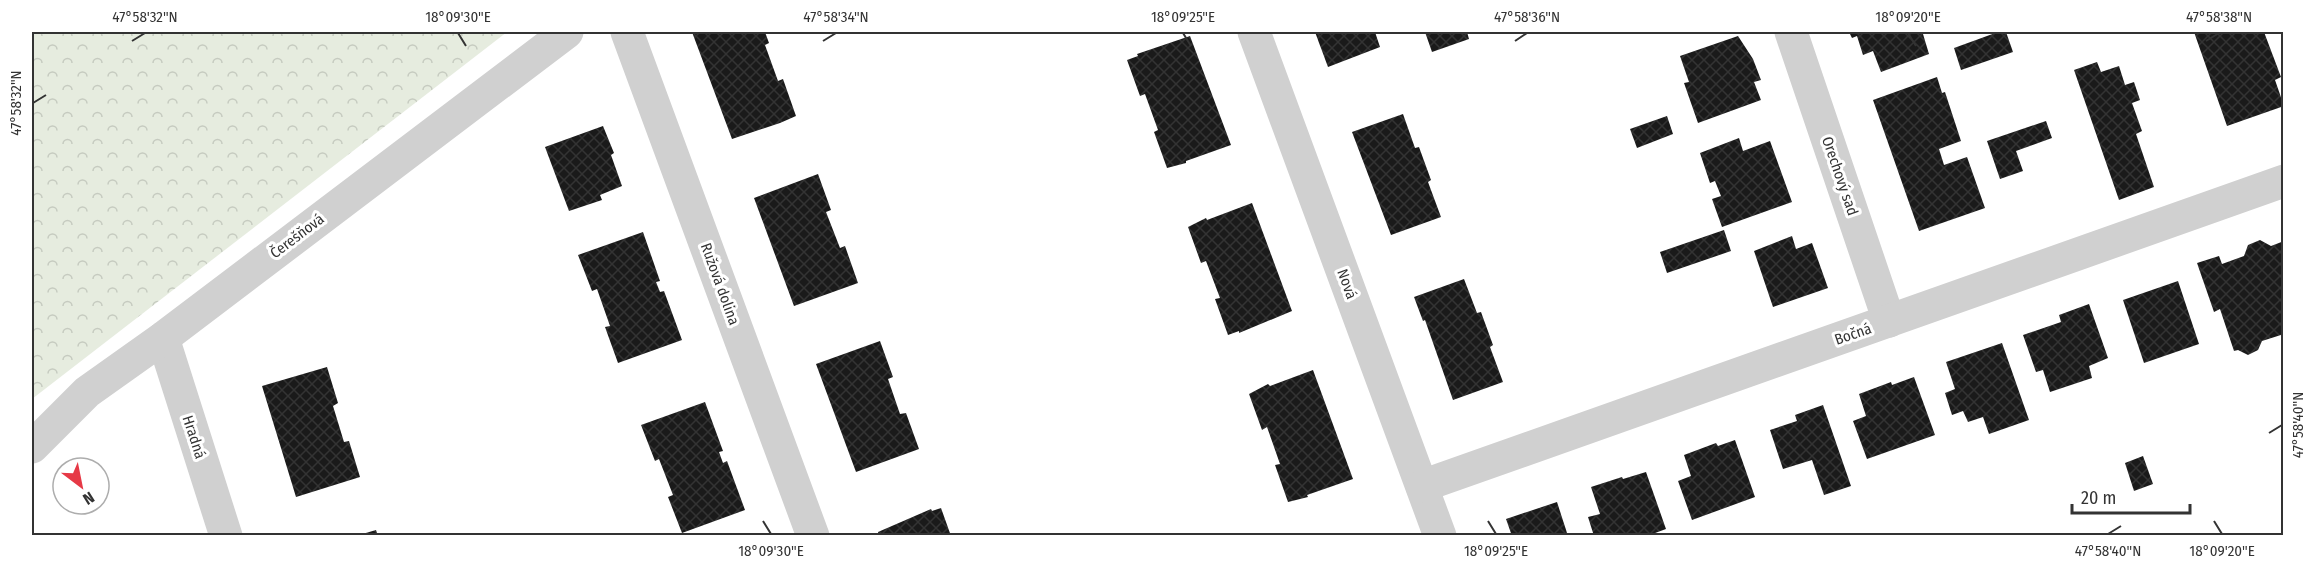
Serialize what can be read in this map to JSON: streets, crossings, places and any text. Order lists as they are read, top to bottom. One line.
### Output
{"streets":{"street":["Orechový sad","Čerešňová","Ružová dolina","Nová","Bočná","Hradná"]},"crossings":[["Orechový sad","Bočná"],["Čerešňová","Hradná"],["Nová","Bočná"]],"scale_bar":"20 m","north":"bottom right","coordinates":["47°58'32\"N","18°09'30\"E","47°58'34\"N","18°09'25\"E","47°58'36\"N","18°09'20\"E","47°58'38\"N","47°58'40\"N"]}
